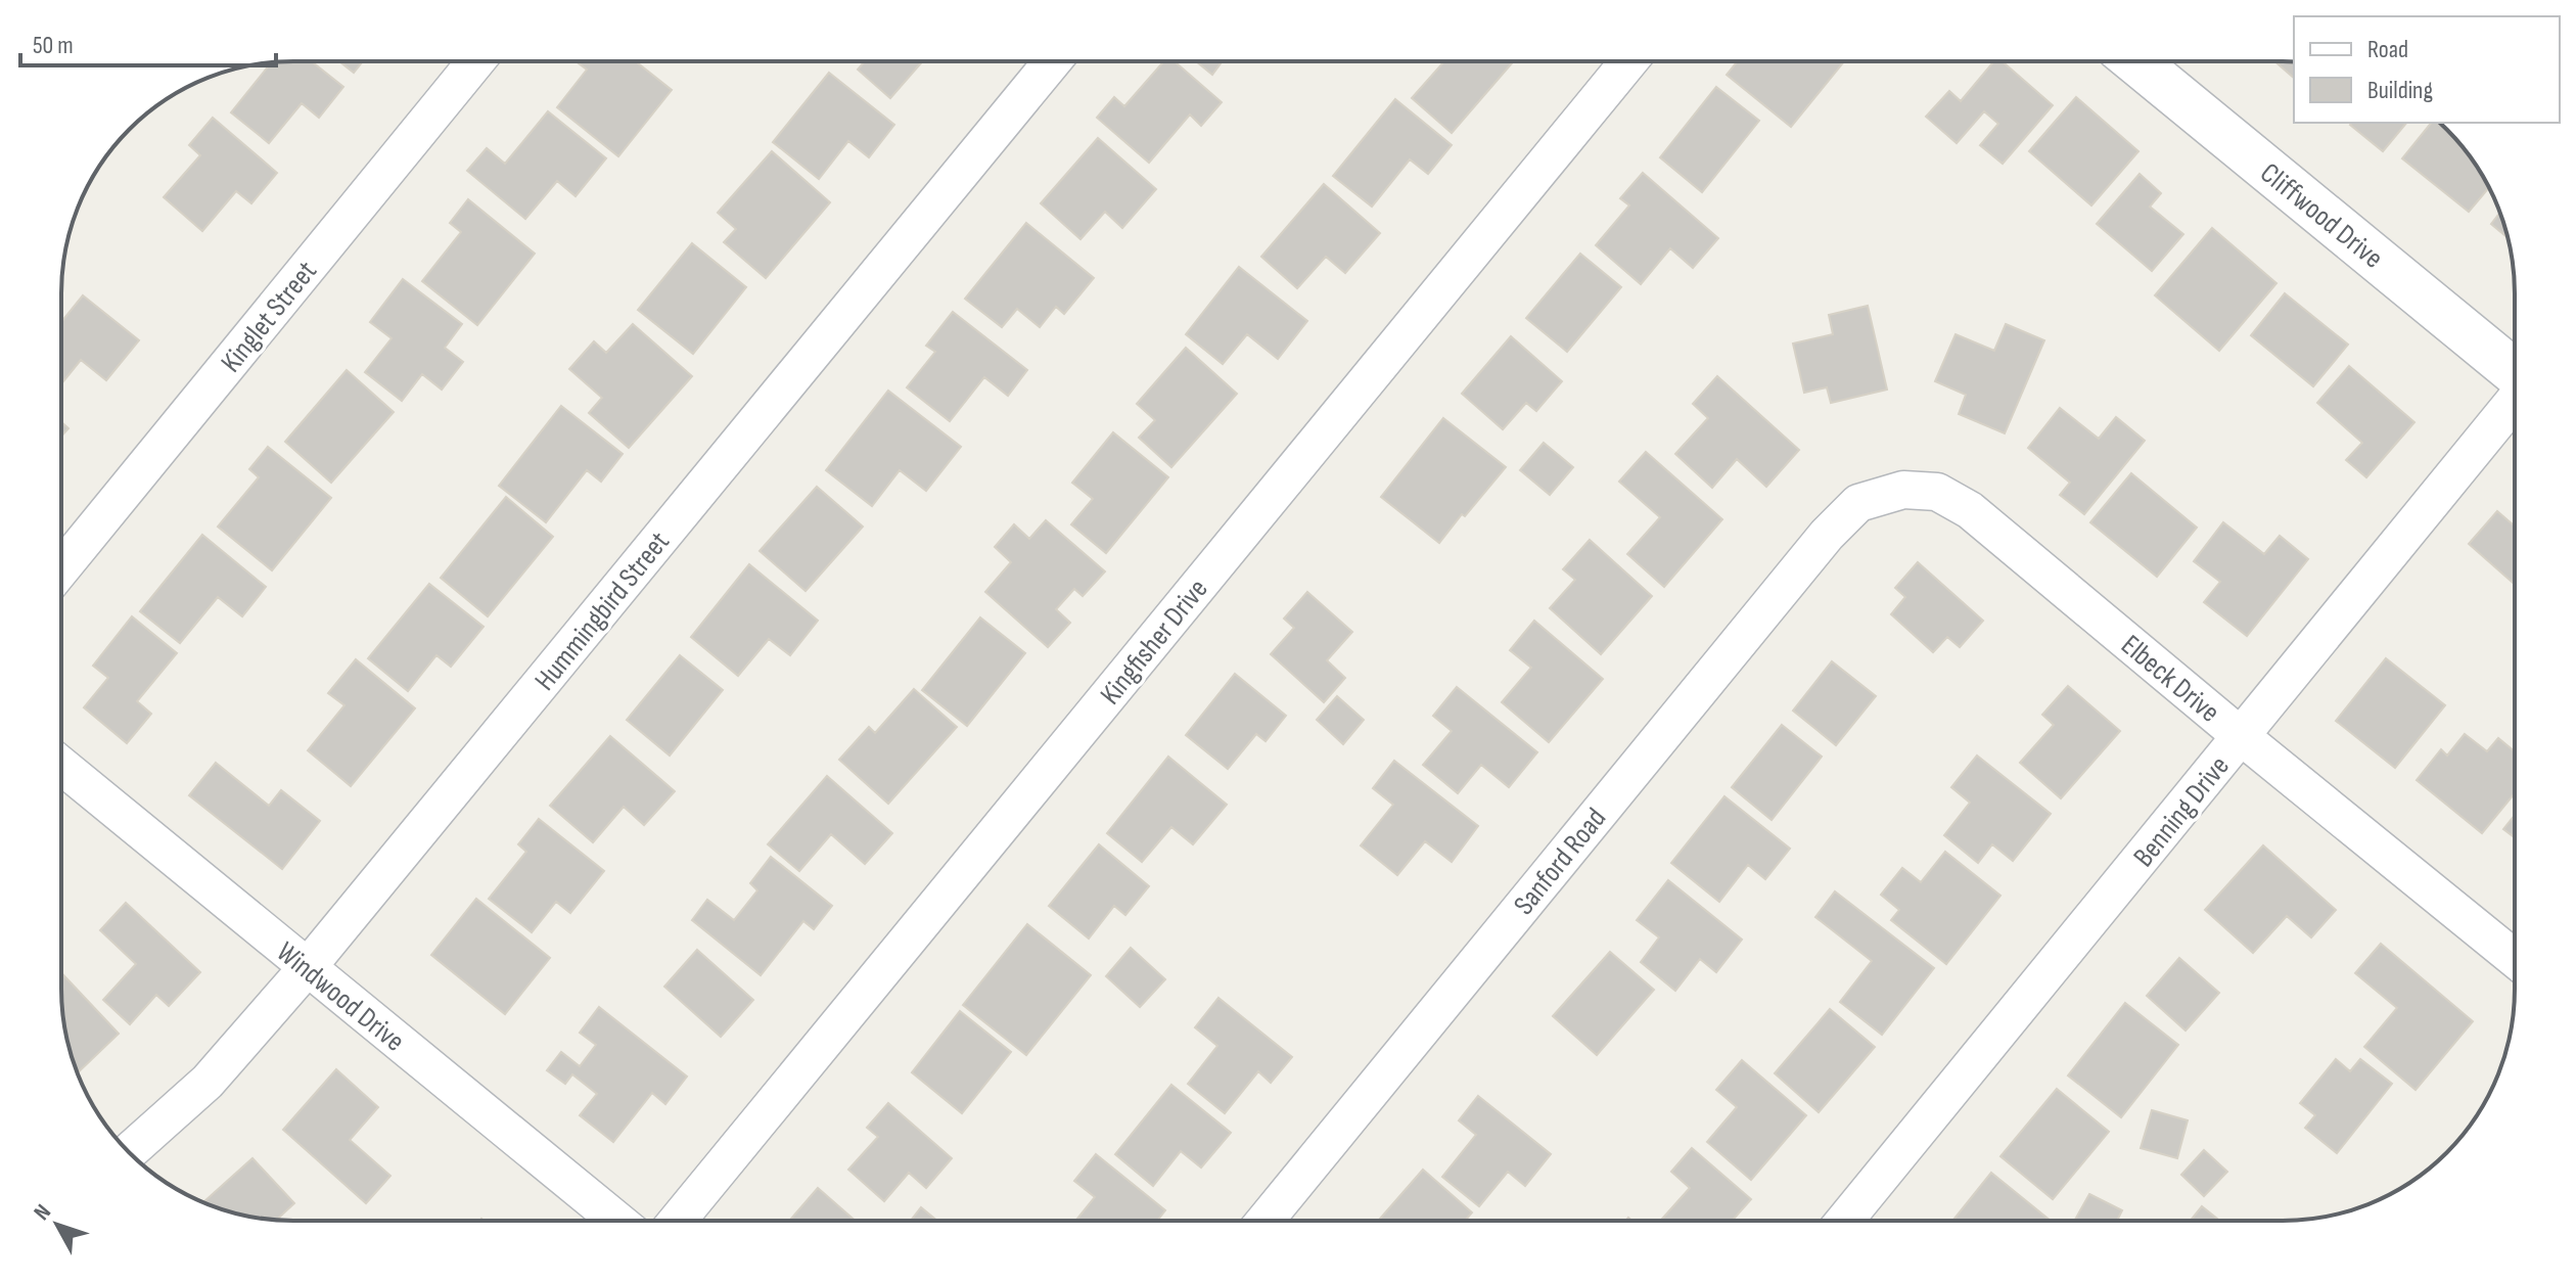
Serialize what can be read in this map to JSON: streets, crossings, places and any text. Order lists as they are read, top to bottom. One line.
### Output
{"streets":{"street":["Cliffwood Drive","Kinglet Street","Hummingbird Street","Kingfisher Drive","Elbeck Drive","Benning Drive","Sanford Road","Windwood Drive"]},"crossings":[["Hummingbird Street","Windwood Drive"],["Elbeck Drive","Benning Drive"],["Elbeck Drive","Sanford Road"]],"legend":["Road","Building"],"scale_bar":"50 m","north":"top left"}
